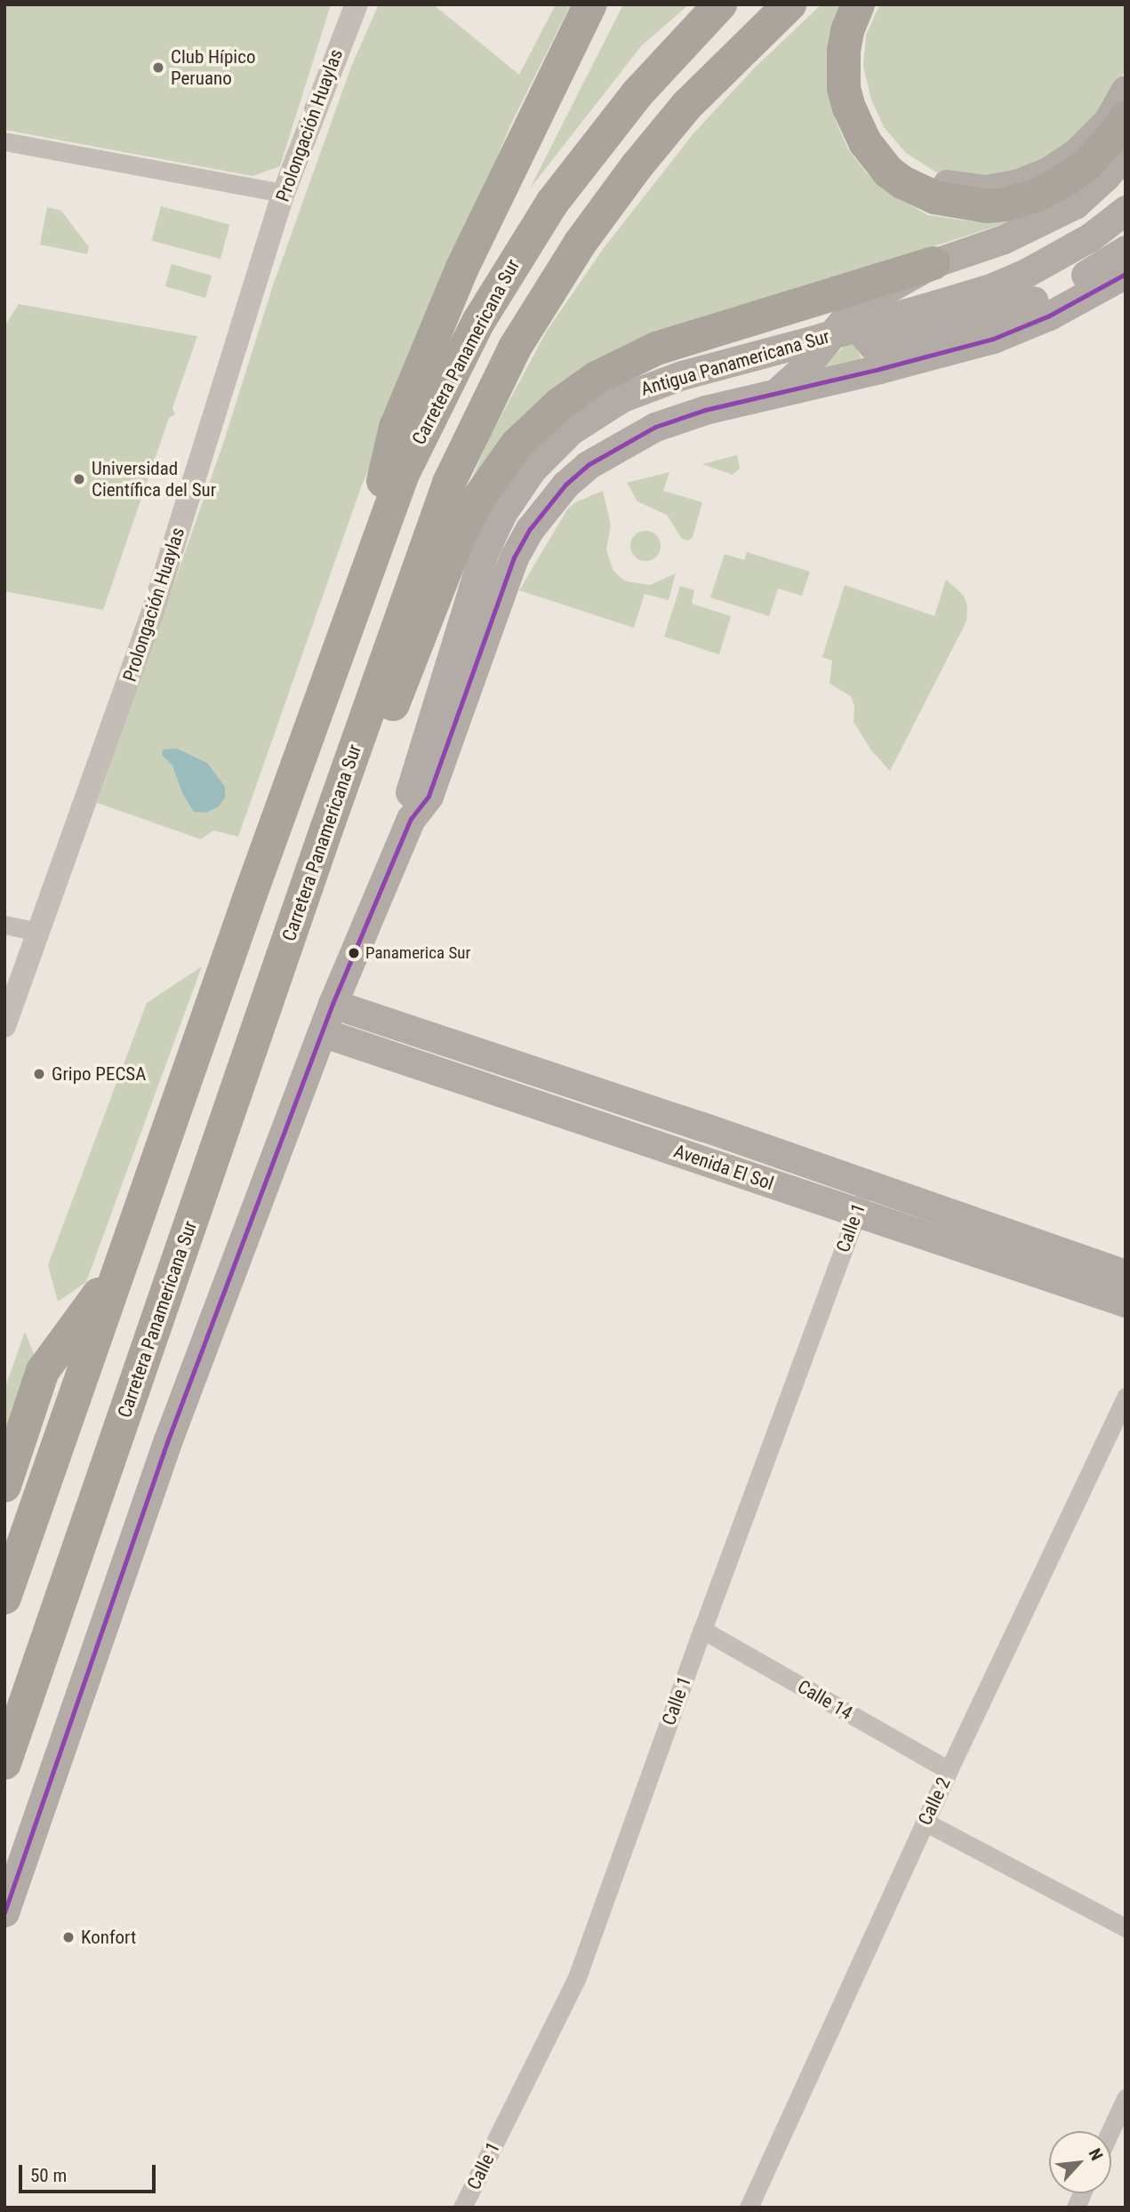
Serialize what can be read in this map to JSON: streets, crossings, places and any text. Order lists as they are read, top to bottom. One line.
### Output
{"streets":{"highway":["Carretera Panamericana Sur"],"main road":["Antigua Panamericana Sur","Avenida El Sol"],"street":["Prolongación Huaylas","Calle 1","Calle 14","Calle 2"]},"crossings":[["Antigua Panamericana Sur","Avenida El Sol"],["Avenida El Sol","Calle 1"],["Calle 1","Calle 14"],["Calle 14","Calle 2"]],"places":["Club Hípico Peruano","Universidad Científica del Sur","Panamerica Sur","Gripo PECSA","Konfort"],"scale_bar":"50 m","north":"top right"}
